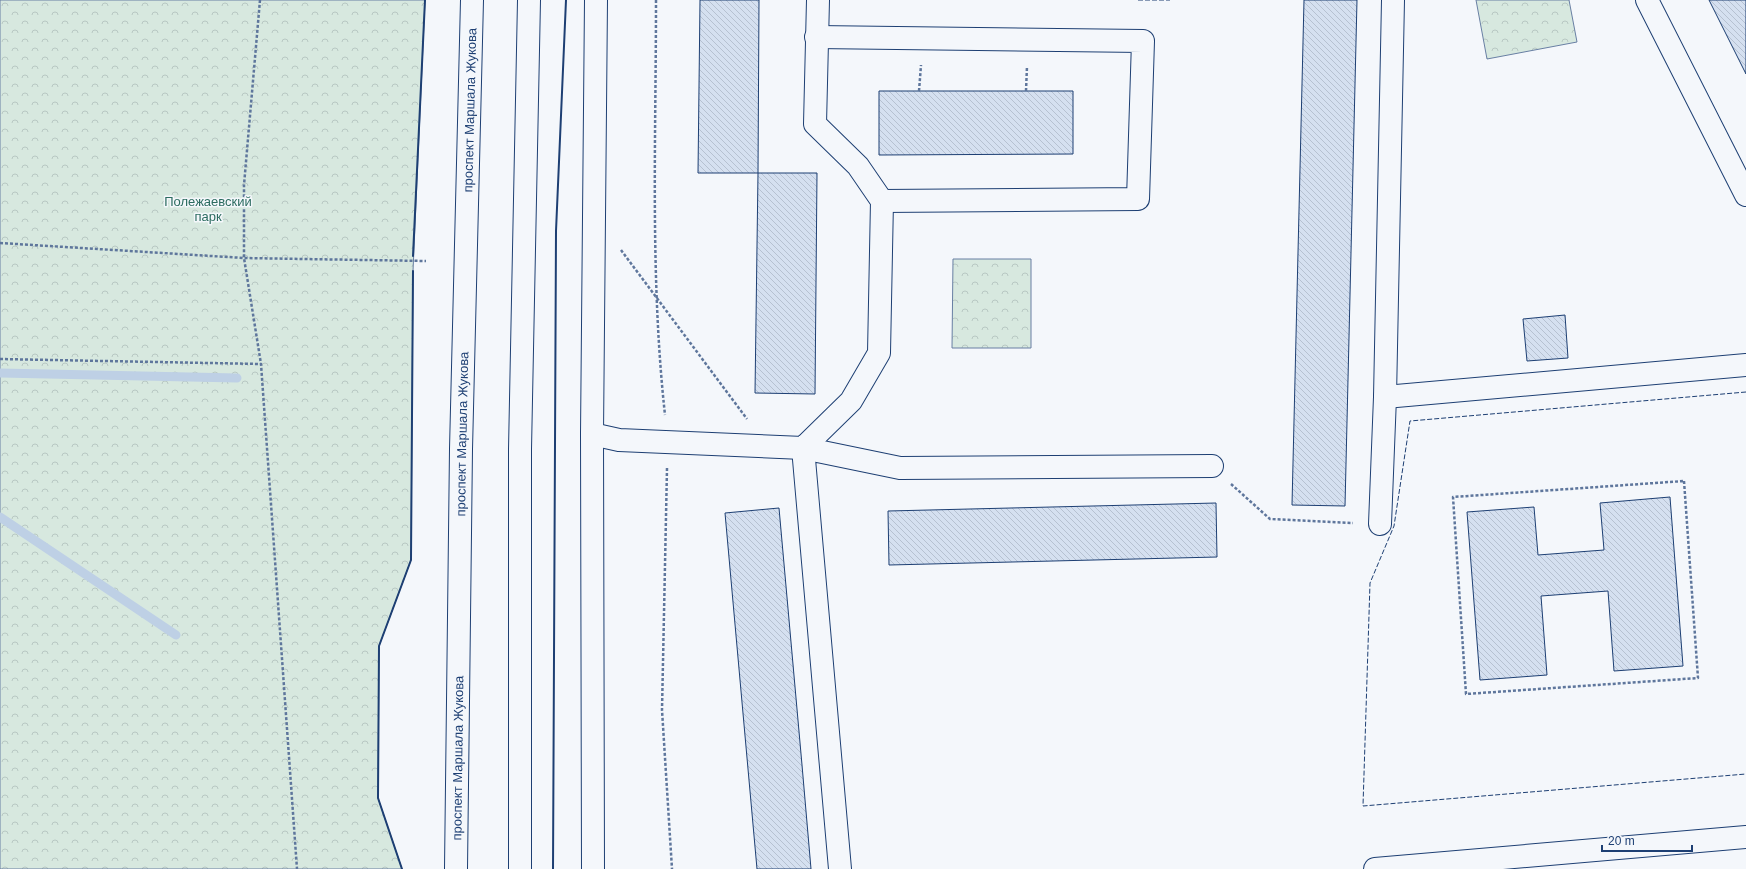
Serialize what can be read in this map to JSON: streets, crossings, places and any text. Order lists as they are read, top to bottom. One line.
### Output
{"streets":{"main road":["проспект Маршала Жукова"]},"parks":["Полежаевский парк"],"scale_bar":"20 m"}
